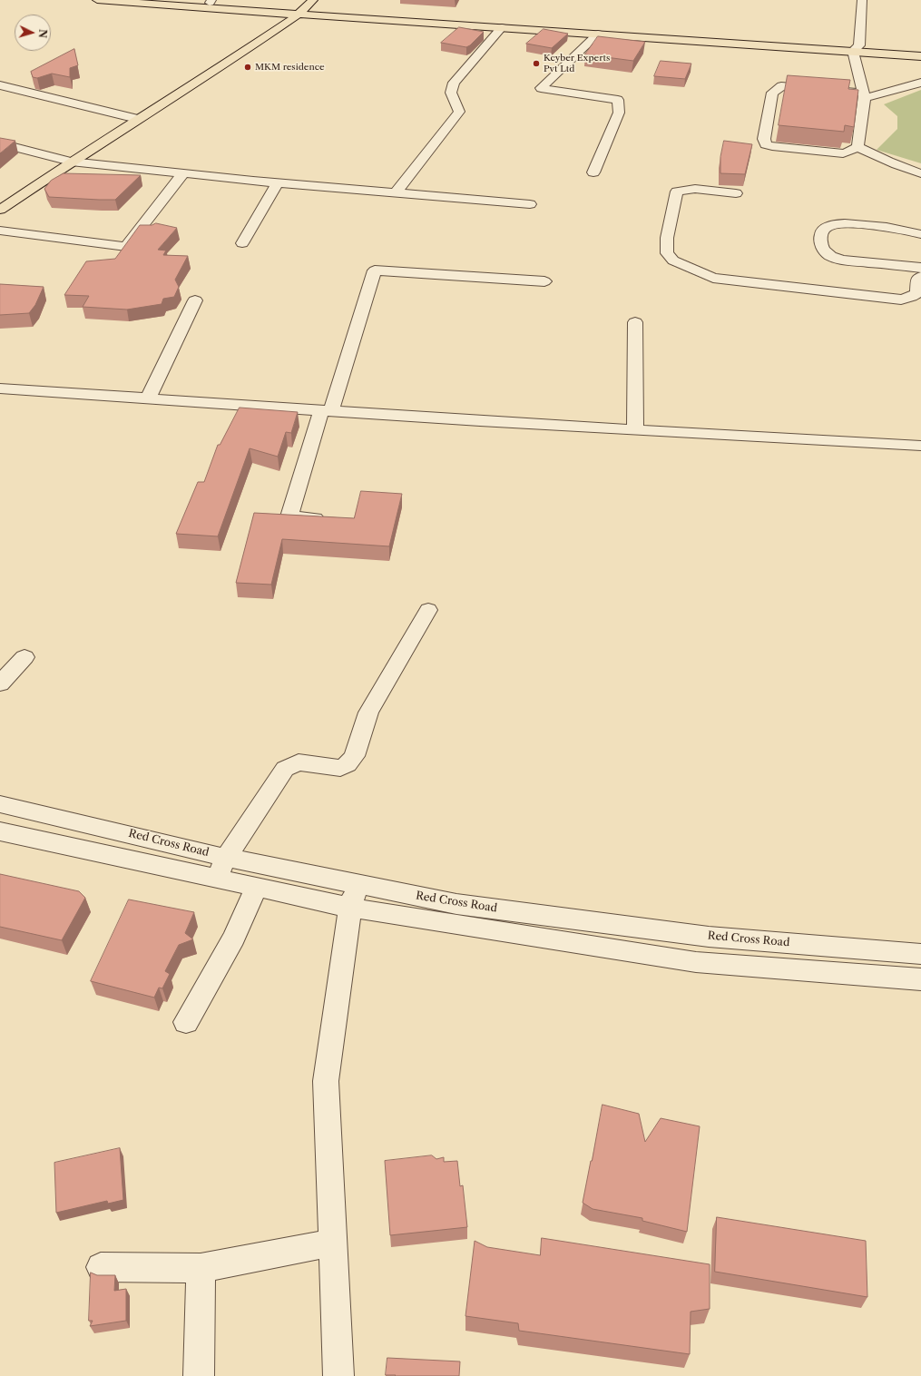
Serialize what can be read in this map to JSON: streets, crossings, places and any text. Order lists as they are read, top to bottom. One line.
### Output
{"streets":{"street":["Red Cross Road"]},"places":["Kcyber Experts Pvt Ltd","MKM residence"],"north":"right"}
